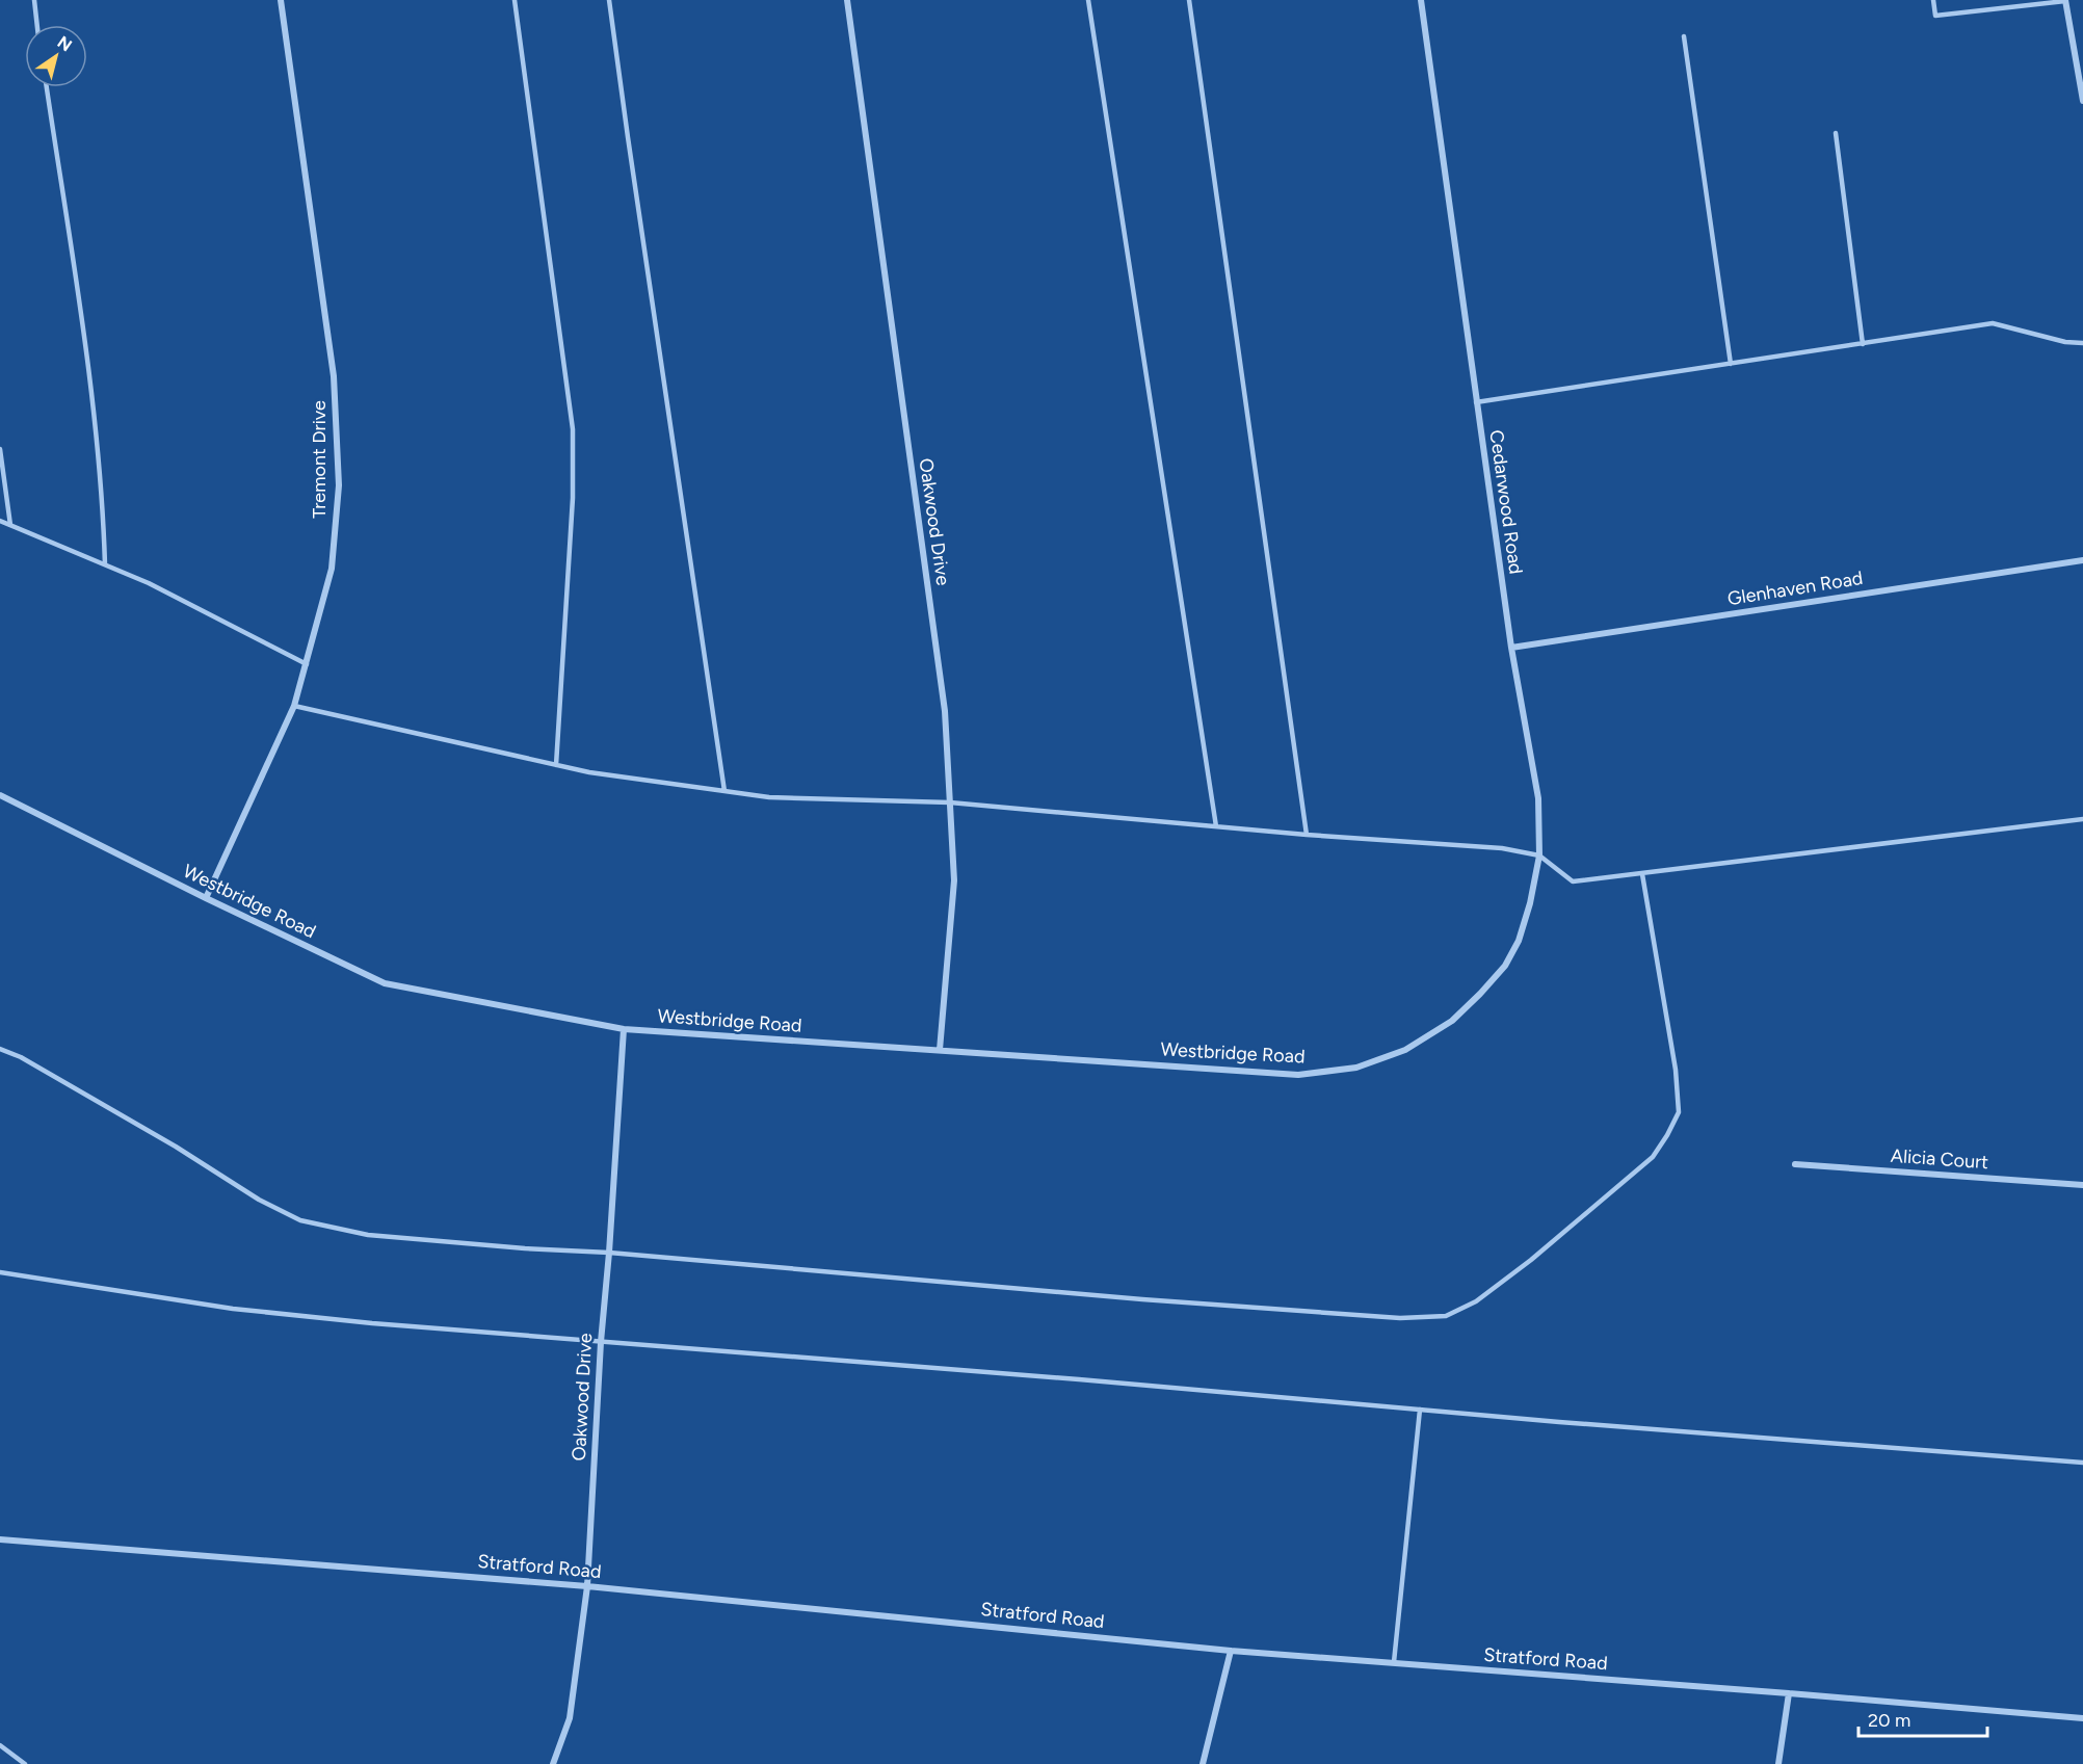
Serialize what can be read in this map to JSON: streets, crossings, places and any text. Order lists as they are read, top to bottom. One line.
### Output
{"streets":{"street":["Tremont Drive","Cedarwood Road","Oakwood Drive","Glenhaven Road","Westbridge Road","Alicia Court","Stratford Road"]},"crossings":[["Tremont Drive","Westbridge Road"],["Cedarwood Road","Glenhaven Road"],["Cedarwood Road","Westbridge Road"],["Oakwood Drive","Westbridge Road"],["Oakwood Drive","Stratford Road"]],"scale_bar":"20 m","north":"top right"}
